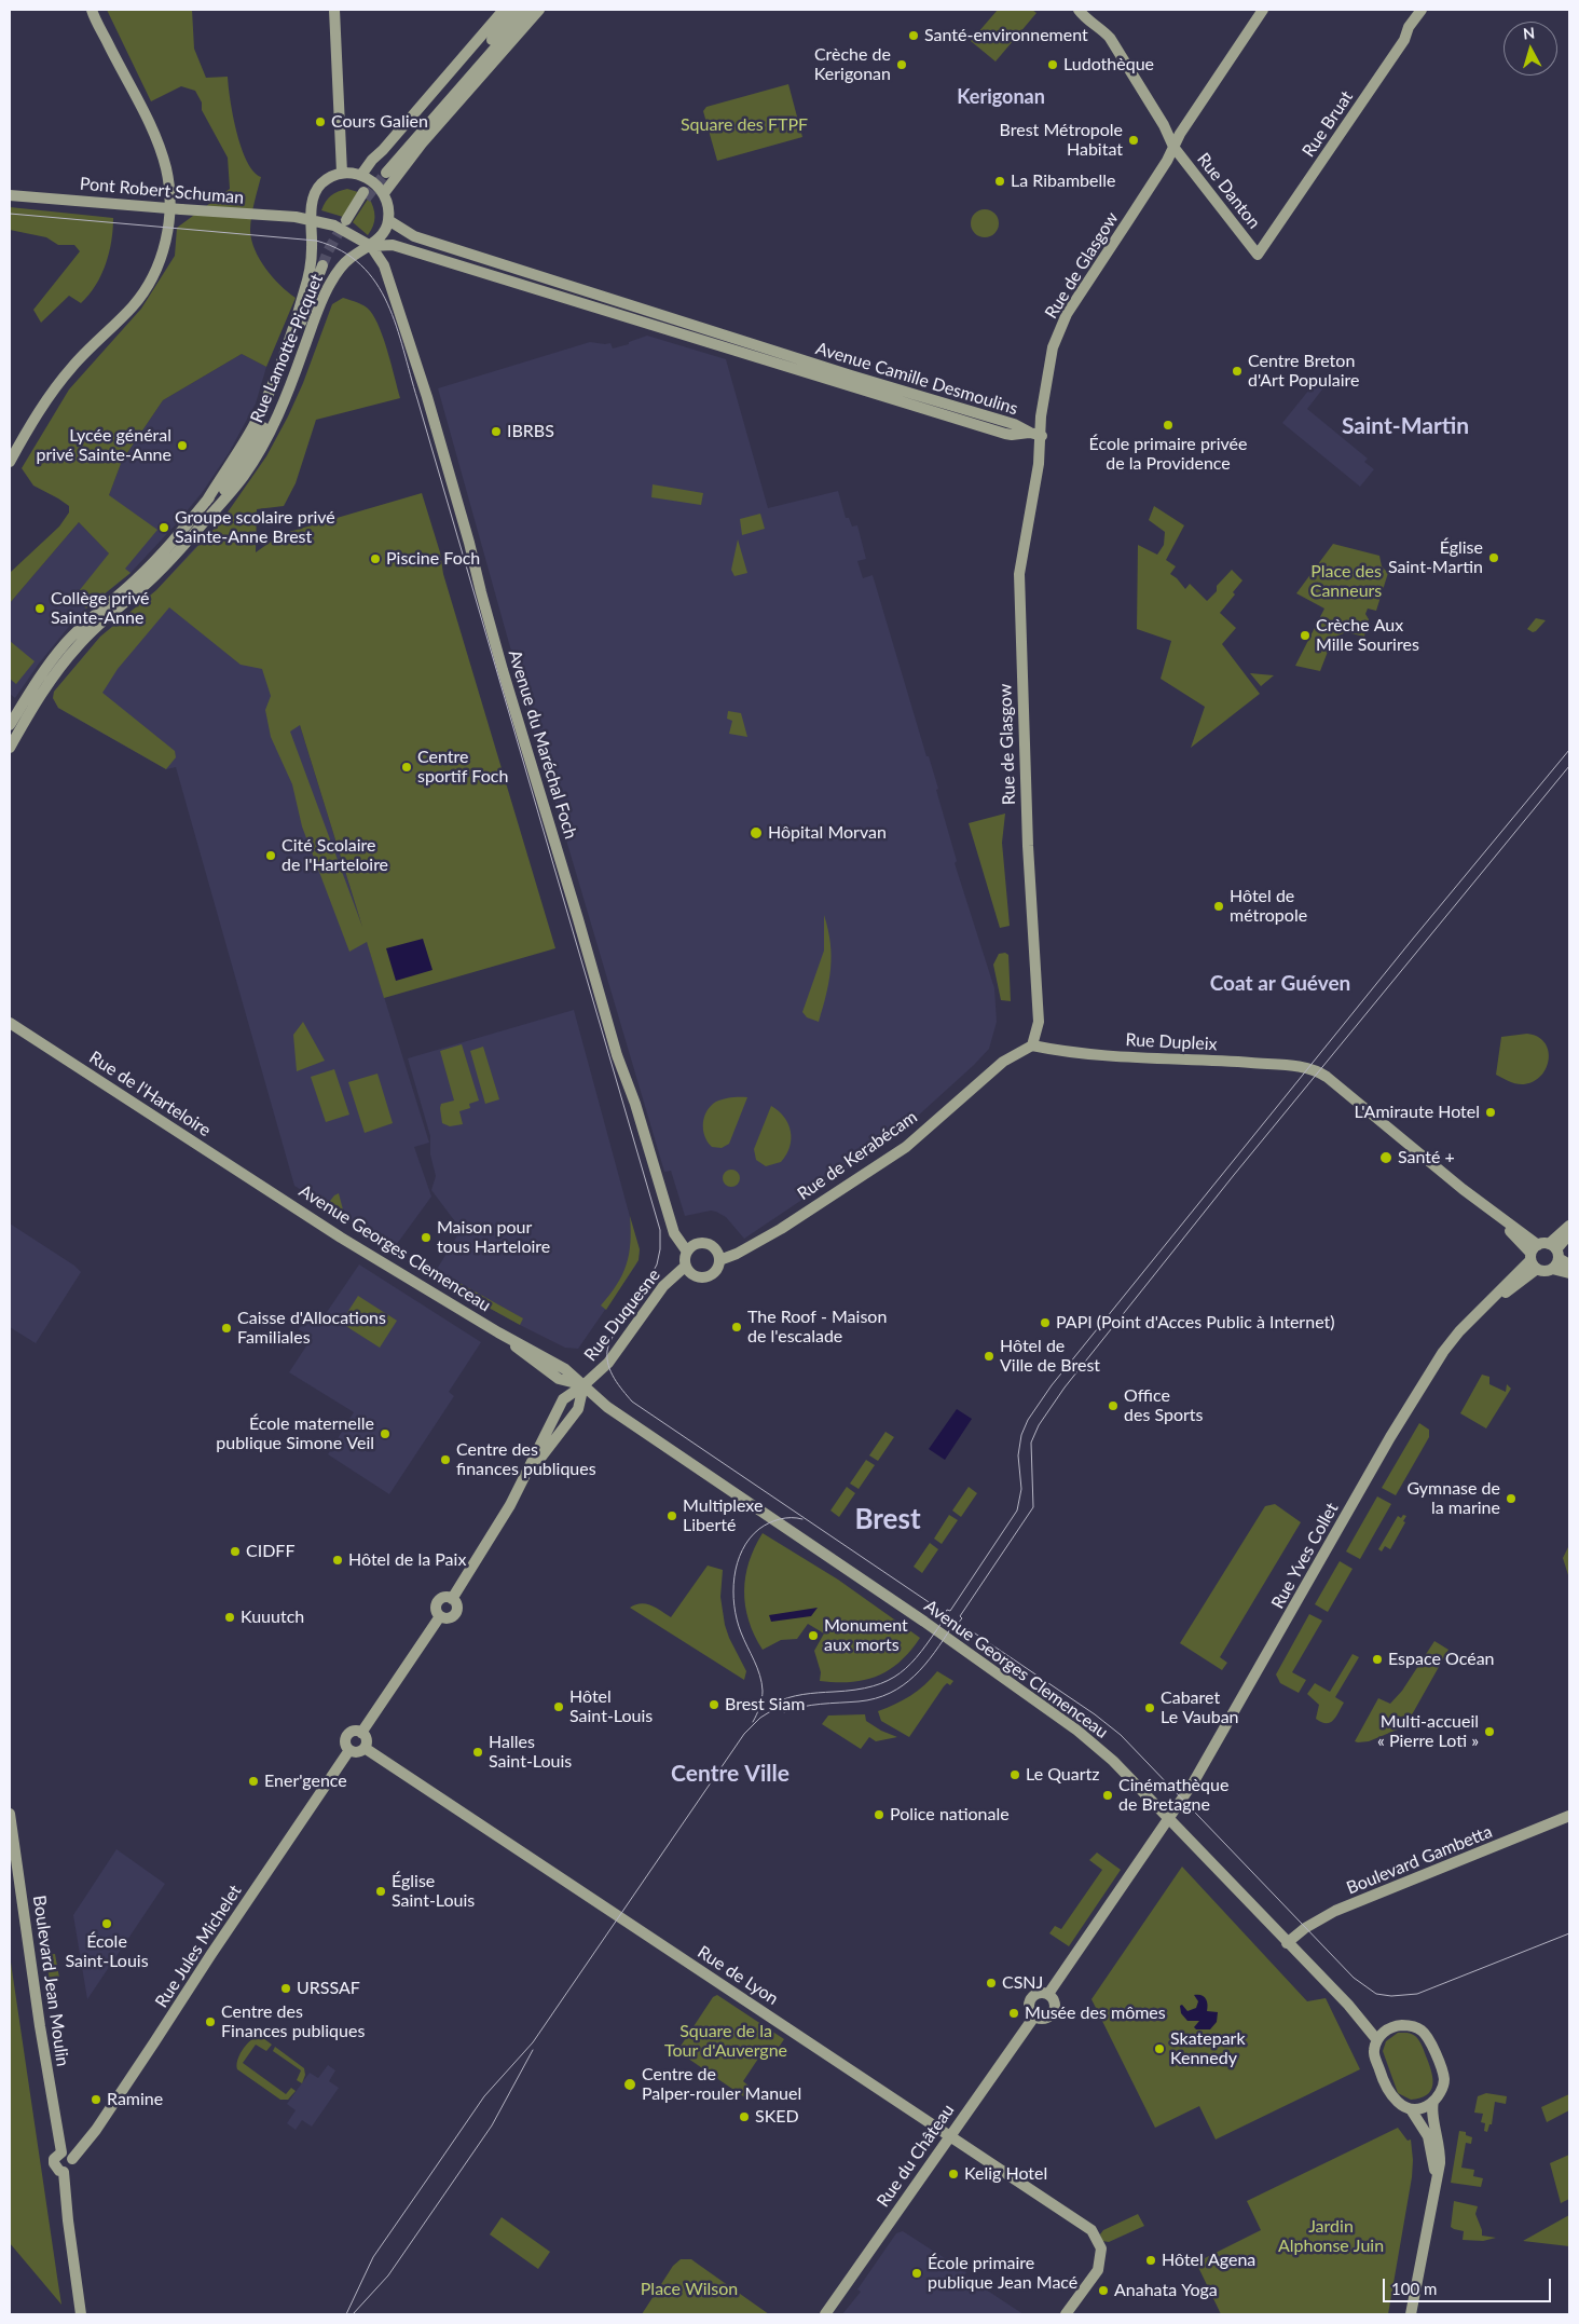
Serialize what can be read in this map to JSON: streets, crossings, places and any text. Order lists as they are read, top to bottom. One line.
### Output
{"streets":{"main road":["Rue Bruat","Pont Robert Schuman","Rue Danton","Rue de Glasgow","Rue Lamotte-Picquet","Avenue Camille Desmoulins","Avenue du Maréchal Foch","Rue Dupleix","Rue de l'Harteloire","Rue de Kerabécam","Avenue Georges Clemenceau","Rue Duquesne","Rue Yves Collet","Boulevard Gambetta","Rue Jules Michelet","Rue de Lyon","Boulevard Jean Moulin","Rue du Château"]},"crossings":[["Rue Bruat","Rue Danton"],["Pont Robert Schuman","Rue Lamotte-Picquet"],["Pont Robert Schuman","Avenue Camille Desmoulins"],["Pont Robert Schuman","Avenue du Maréchal Foch"],["Rue Danton","Rue de Glasgow"],["Rue de Glasgow","Rue Dupleix"],["Rue de Glasgow","Rue de Kerabécam"],["Rue Lamotte-Picquet","Avenue Camille Desmoulins"],["Rue Lamotte-Picquet","Avenue du Maréchal Foch"],["Avenue Camille Desmoulins","Avenue du Maréchal Foch"],["Avenue du Maréchal Foch","Rue de Kerabécam"],["Avenue du Maréchal Foch","Rue Duquesne"],["Rue Dupleix","Rue de Kerabécam"],["Rue Dupleix","Rue Yves Collet"],["Rue de l'Harteloire","Avenue Georges Clemenceau"],["Rue de Kerabécam","Rue Duquesne"],["Avenue Georges Clemenceau","Rue Duquesne"],["Avenue Georges Clemenceau","Rue Yves Collet"],["Avenue Georges Clemenceau","Boulevard Gambetta"],["Rue Duquesne","Rue Jules Michelet"],["Rue Duquesne","Rue de Lyon"],["Rue Jules Michelet","Rue de Lyon"],["Rue Jules Michelet","Boulevard Jean Moulin"],["Rue de Lyon","Rue du Château"]],"districts":["Kerigonan","Saint-Martin","Coat ar Guéven","Brest","Centre Ville"],"parks":["Square des FTPF","Place des Canneurs","Square de la Tour d'Auvergne","Jardin Alphonse Juin","Place Wilson"],"places":["Santé-environnement","Crèche de Kerigonan","Ludothèque","Cours Galien","Brest Métropole Habitat","La Ribambelle","Centre Breton d'Art Populaire","École primaire privée de la Providence","IBRBS","Lycée général privé Sainte-Anne","Groupe scolaire privé Sainte-Anne Brest","Église Saint-Martin","Piscine Foch","Collège privé Sainte-Anne","Crèche Aux Mille Sourires","Centre sportif Foch","Hôpital Morvan","Cité Scolaire de l'Harteloire","Hôtel de métropole","L'Amiraute Hotel","Santé +","Maison pour tous Harteloire","PAPI (Point d'Acces Public à Internet)","The Roof - Maison de l'escalade","Caisse d'Allocations Familiales","Hôtel de Ville de Brest","Office des Sports","École maternelle publique Simone Veil","Centre des finances publiques","Gymnase de la marine","Multiplexe Liberté","CIDFF","Hôtel de la Paix","Kuuutch","Monument aux morts","Espace Océan","Brest Siam","Hôtel Saint-Louis","Cabaret Le Vauban","Multi-accueil « Pierre Loti »","Halles Saint-Louis","Le Quartz","Ener'gence","Cinémathèque de Bretagne","Police nationale","Église Saint-Louis","École Saint-Louis","CSNJ","URSSAF","Musée des mômes","Centre des Finances publiques","Skatepark Kennedy","Centre de Palper-rouler Manuel","Ramine","SKED","Kelig Hotel","Hôtel Agena","École primaire publique Jean Macé","Anahata Yoga"],"scale_bar":"100 m","north":"top"}
